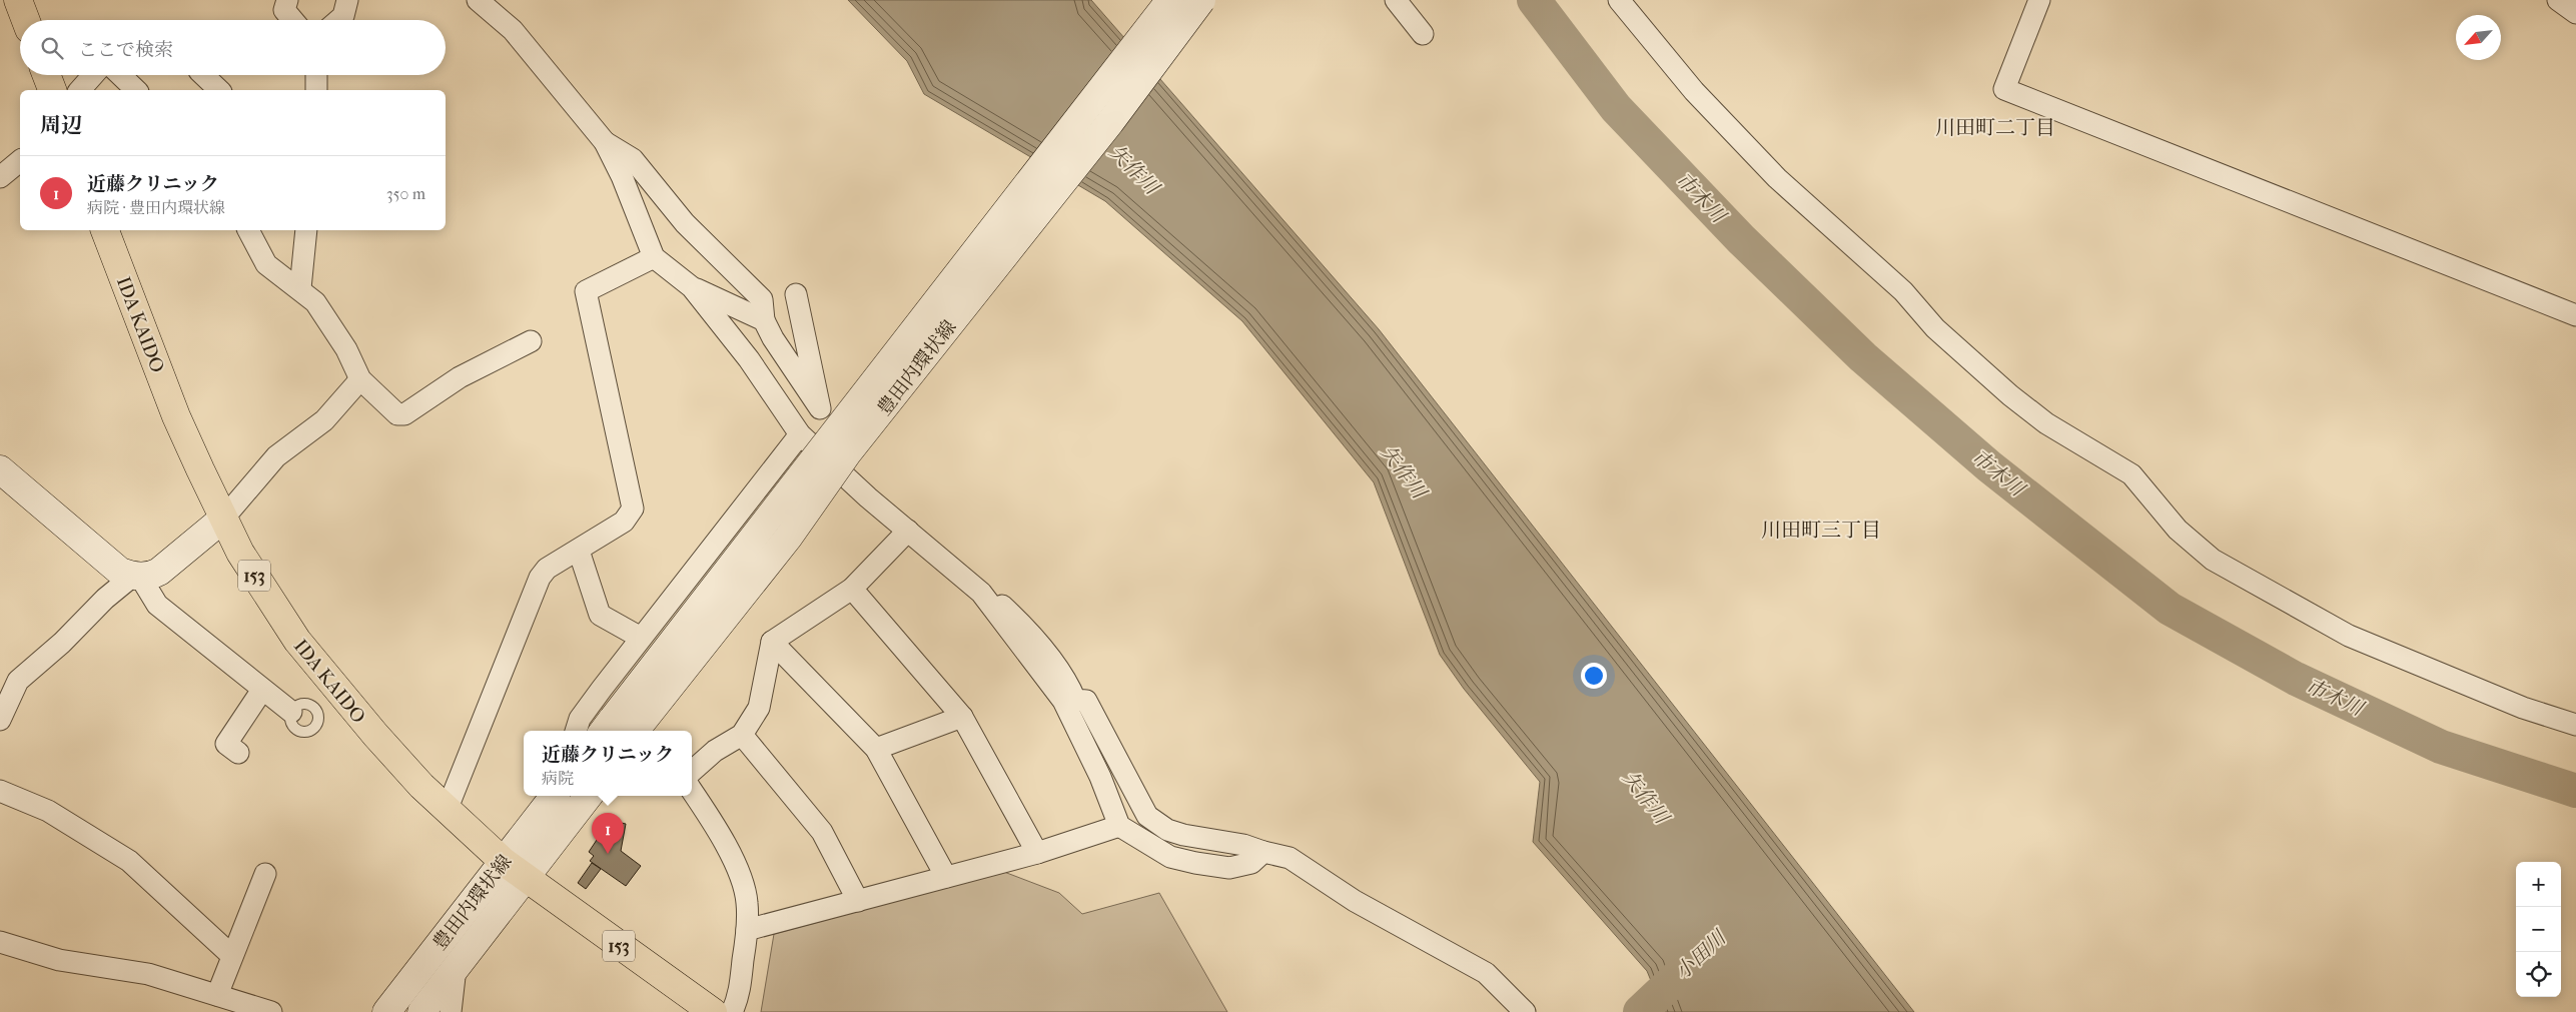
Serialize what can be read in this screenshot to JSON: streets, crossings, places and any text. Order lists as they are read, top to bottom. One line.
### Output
{"streets":{"highway":["IDA KAIDO","153"],"street":["豊田内環状線"]},"crossings":[["IDA KAIDO","豊田内環状線"]],"districts":["川田町二丁目","川田町三丁目"],"water":["矢作川","市木川","小田川"],"north":"bottom left","page":{"search":"ここで検索","heading":"周辺","list":[{"mark":"1","name":"近藤クリニック","note":"病院 · 豊田内環状線","value":"350 m"}],"popup":["近藤クリニック","病院"],"pins":"1","map_buttons":["+","−"]}}
